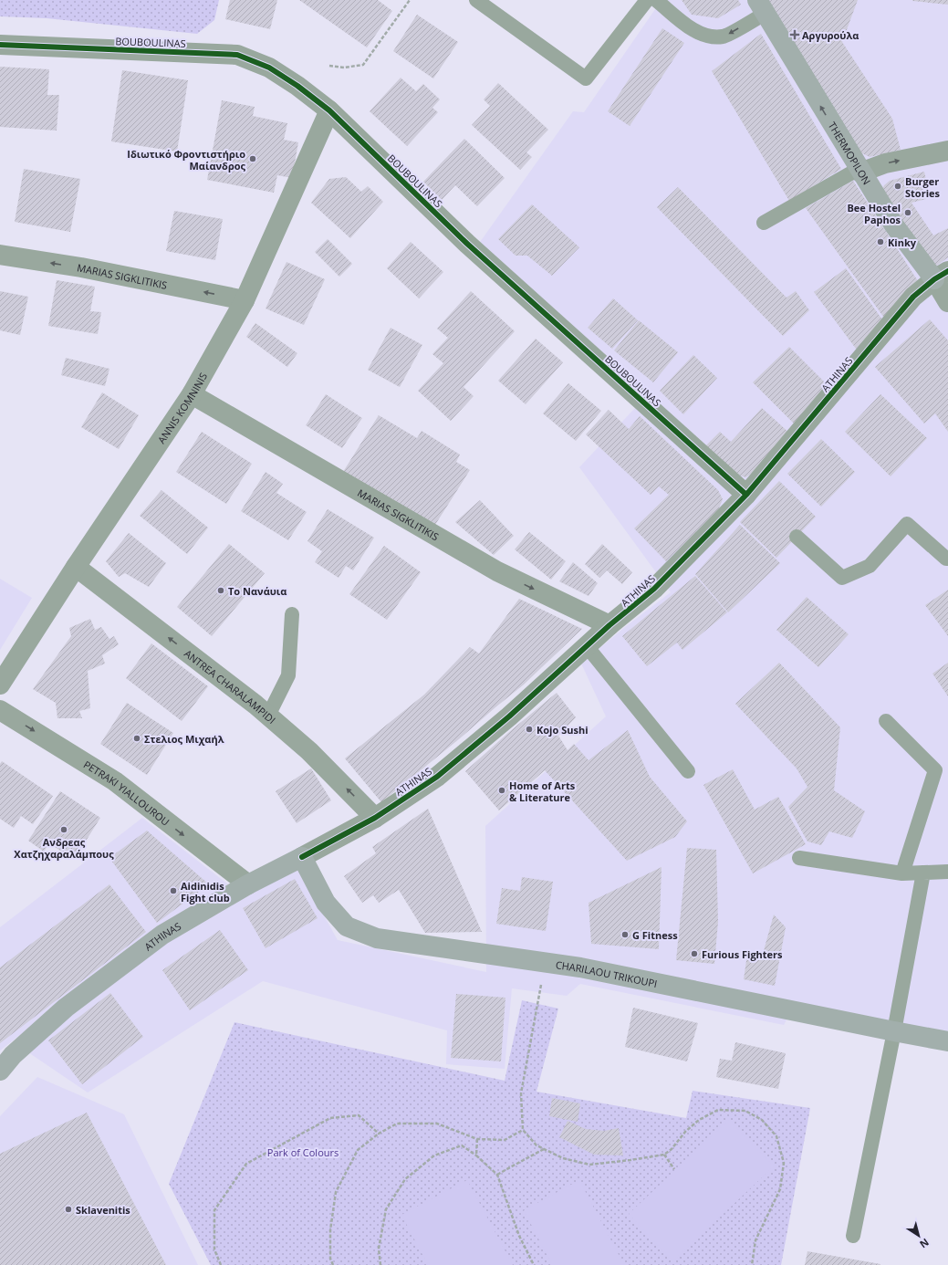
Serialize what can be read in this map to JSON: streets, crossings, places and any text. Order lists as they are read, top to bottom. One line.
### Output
{"streets":{"main road":["THERMOPILON","ATHINAS","CHARILAOU TRIKOUPI"],"street":["BOUBOULINAS","MARIAS SIGKLITIKIS","ANNIS KOMNINIS","ANTREA CHARALAMPIDI","PETRAKI YIALLOUROU"]},"crossings":[["BOUBOULINAS","ATHINAS"],["BOUBOULINAS","ANNIS KOMNINIS"],["THERMOPILON","ATHINAS"],["MARIAS SIGKLITIKIS","ATHINAS"],["MARIAS SIGKLITIKIS","ANNIS KOMNINIS"],["ATHINAS","ANTREA CHARALAMPIDI"],["ATHINAS","PETRAKI YIALLOUROU"],["ATHINAS","CHARILAOU TRIKOUPI"],["ANNIS KOMNINIS","ANTREA CHARALAMPIDI"]],"one_way":["THERMOPILON","ANTREA CHARALAMPIDI","PETRAKI YIALLOUROU"],"parks":["Park of Colours"],"places":{"health":["Αργυρούλα"],"other":["Ιδιωτικό Φροντιστήριο Μαίανδρος","Burger Stories","Bee Hostel Paphos","Kinky","Το Νανάυια","Kojo Sushi","Στελιος Μιχαήλ","Home of Arts & Literature","Ανδρεας Χατζηχαραλάμπους","Aidinidis Fight club","G Fitness","Furious Fighters","Sklavenitis"]},"north":"bottom right"}
